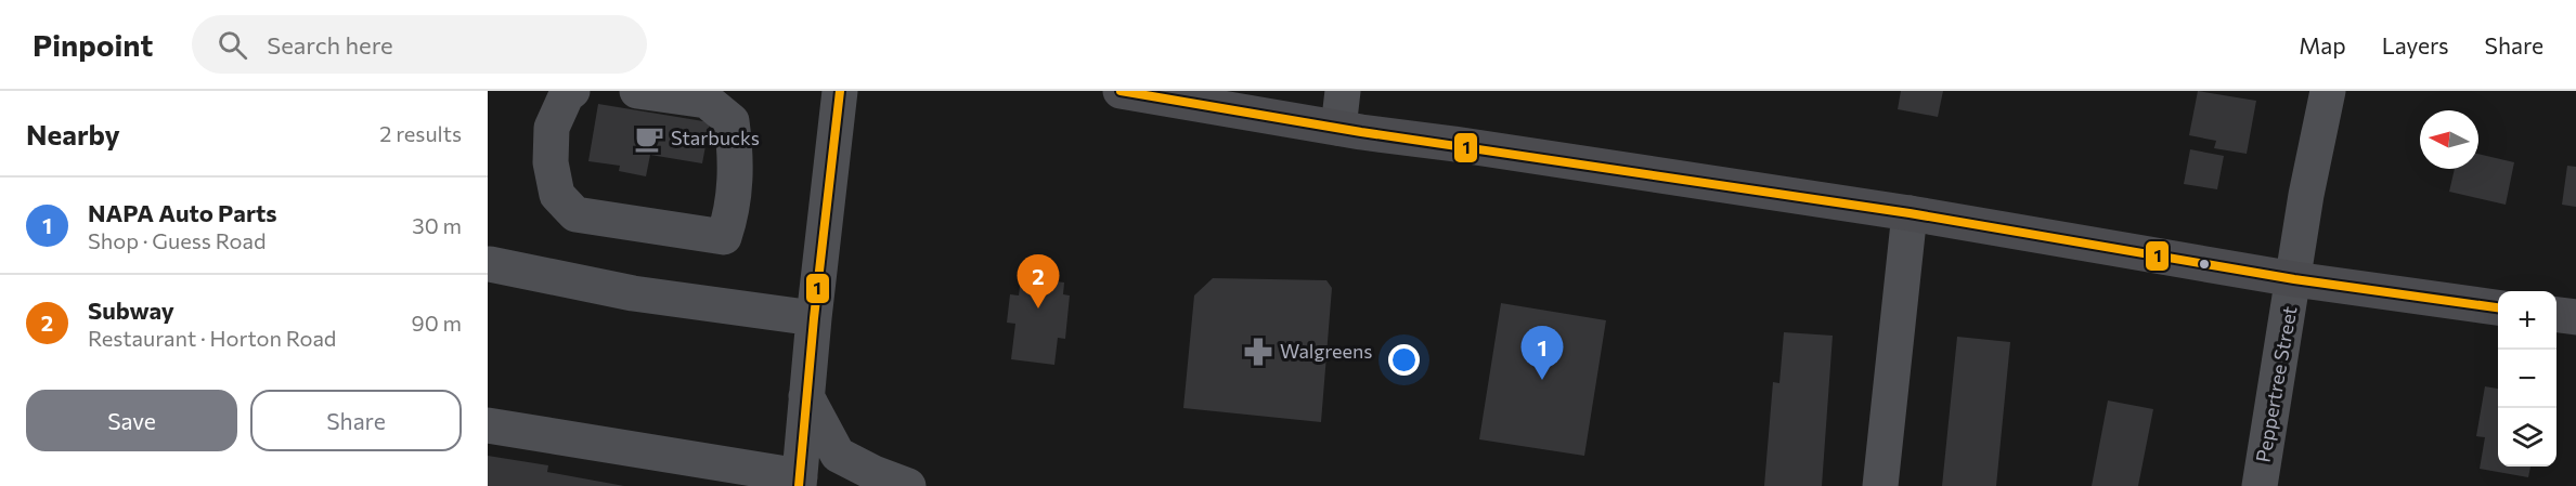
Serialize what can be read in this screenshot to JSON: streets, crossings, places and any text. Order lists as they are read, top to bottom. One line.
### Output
{"streets":{"street":["Peppertree Street"]},"places":{"cafe":["Starbucks"],"pharmacy":["Walgreens"]},"lines":["transit line 1"],"north":"left","page":{"header":"Pinpoint","search":"Search here","nav":["Map","Layers","Share"],"heading":["Nearby","2 results"],"list":[{"mark":"1","name":"NAPA Auto Parts","note":"Shop · Guess Road","value":"30 m"},{"mark":"2","name":"Subway","note":"Restaurant · Horton Road","value":"90 m"}],"pins":["2","1"],"map_buttons":["+","−"],"buttons":["Save","Share"]}}
